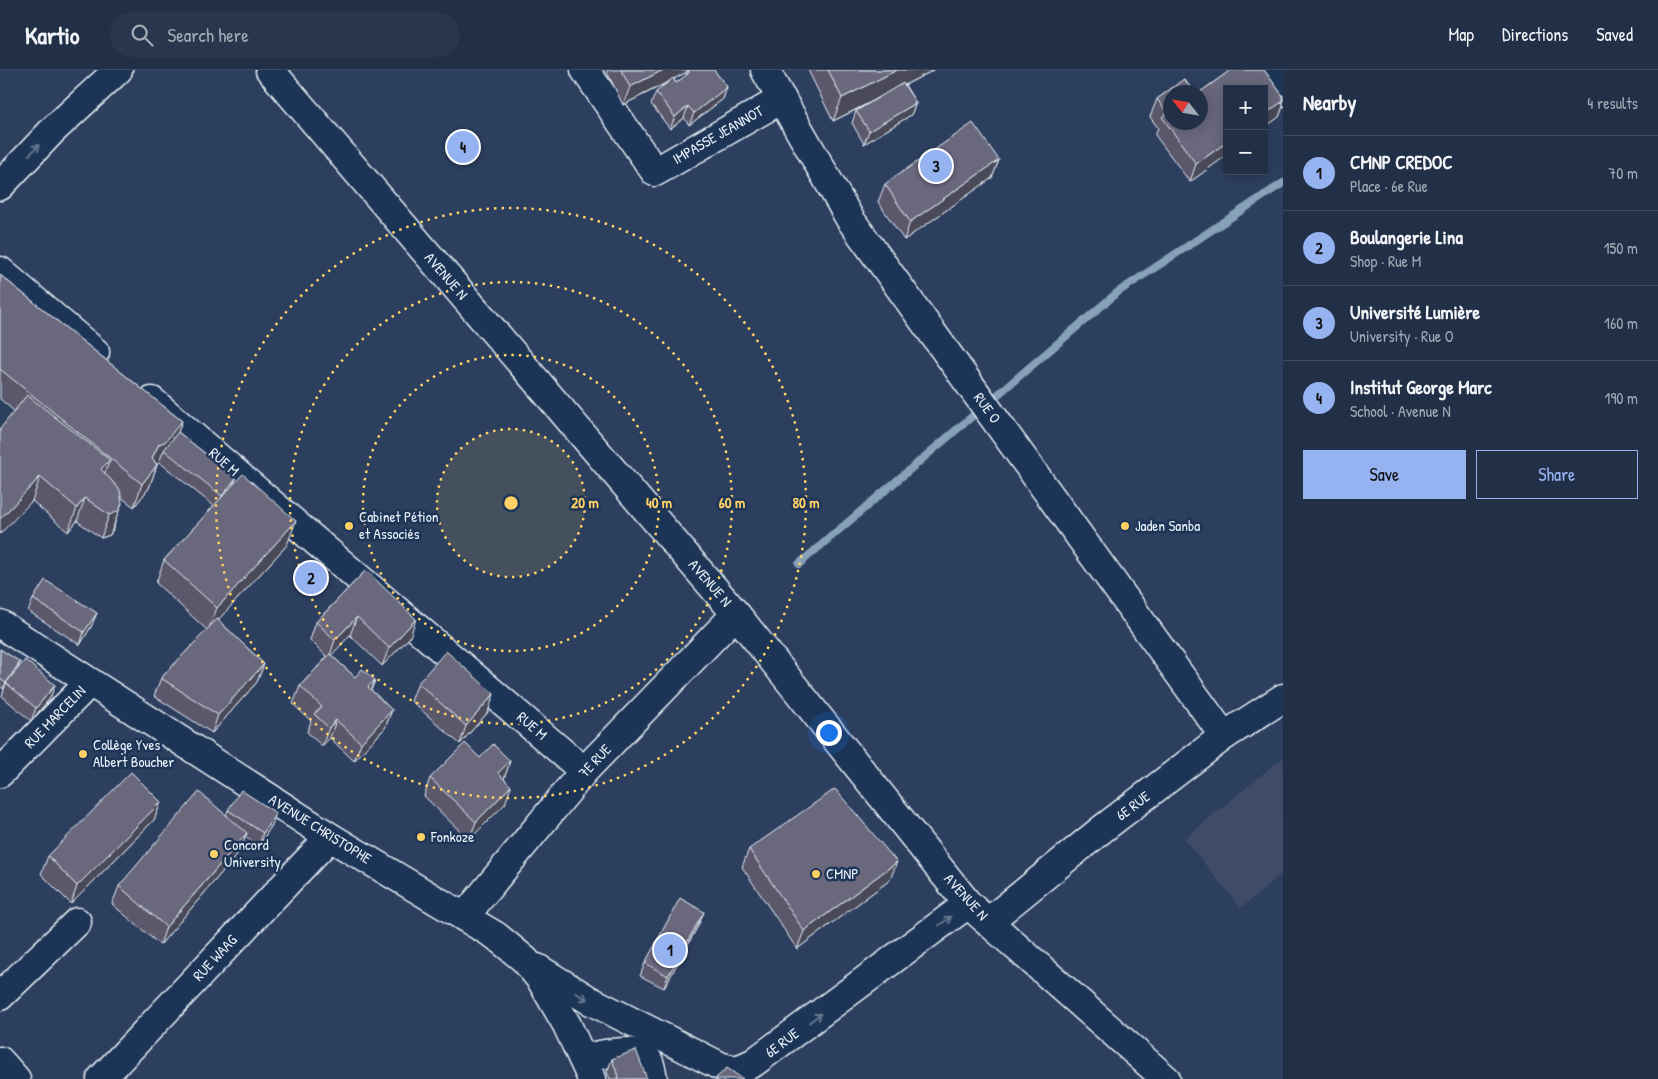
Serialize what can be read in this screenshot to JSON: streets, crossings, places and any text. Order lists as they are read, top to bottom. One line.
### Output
{"streets":{"street":["IMPASSE JEANNOT","AVENUE N","RUE O","RUE M","RUE MARCELIN","7E RUE","6E RUE","AVENUE CHRISTOPHE","RUE WAAG"]},"crossings":[["IMPASSE JEANNOT","RUE O"],["AVENUE N","7E RUE"],["AVENUE N","6E RUE"],["RUE O","6E RUE"],["RUE M","7E RUE"],["RUE MARCELIN","AVENUE CHRISTOPHE"],["7E RUE","AVENUE CHRISTOPHE"],["6E RUE","AVENUE CHRISTOPHE"],["AVENUE CHRISTOPHE","RUE WAAG"]],"one_way":["6E RUE"],"places":["Cabinet Pétion et Associés","Jaden Sanba","Collège Yves Albert Boucher","Fonkoze","Concord University","CMNP"],"north":"top left","page":{"header":"Kartio","search":"Search here","nav":["Map","Directions","Saved"],"heading":["Nearby","4 results"],"map_buttons":["+","−"],"pins":["4","3","2","1"],"list":[{"mark":"1","name":"CMNP CREDOC","note":"Place · 6e Rue","value":"70 m"},{"mark":"2","name":"Boulangerie Lina","note":"Shop · Rue M","value":"150 m"},{"mark":"3","name":"Université Lumière","note":"University · Rue O","value":"160 m"},{"mark":"4","name":"Institut George Marc","note":"School · Avenue N","value":"190 m"}],"buttons":["Save","Share"]},"rings":["20 m","40 m","60 m","80 m"]}
